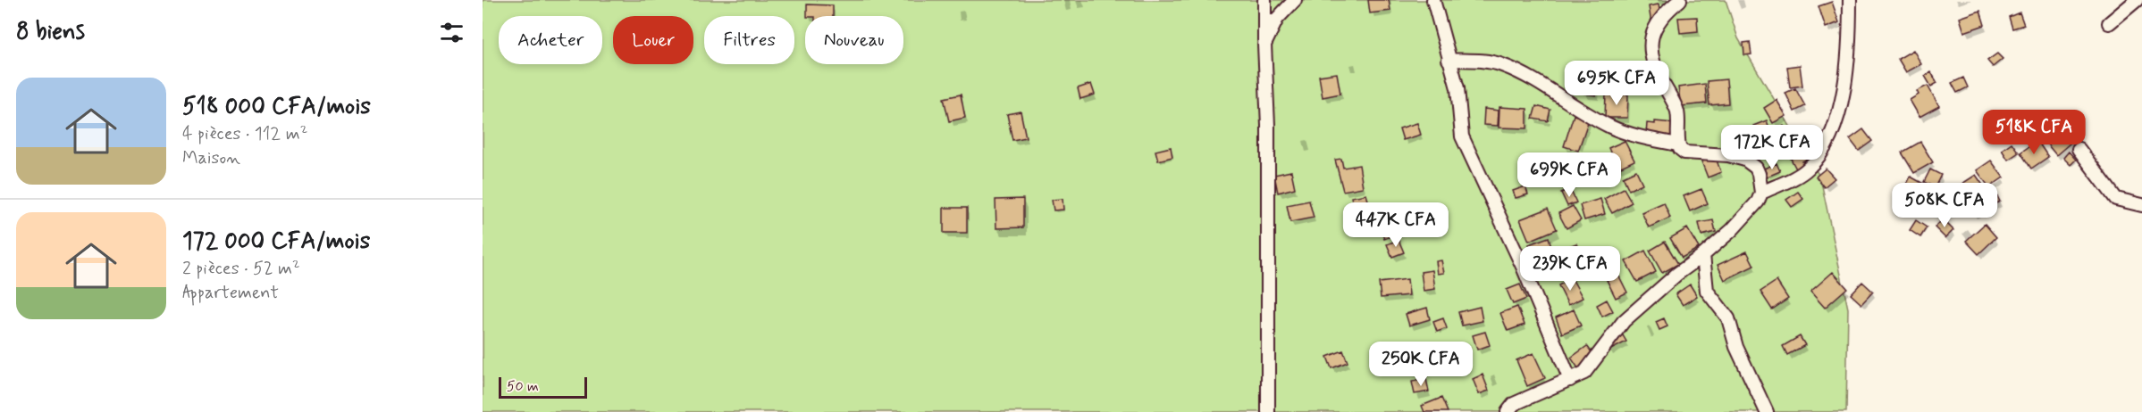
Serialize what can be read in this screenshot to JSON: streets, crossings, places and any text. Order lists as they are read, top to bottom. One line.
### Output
{"scale_bar":"50 m","page":{"heading":"8 biens","chip":["Acheter","Louer","Filtres","Nouveau"],"price":["695K CFA","518K CFA","172K CFA","699K CFA","508K CFA","447K CFA","239K CFA","250K CFA"],"list":[{"name":"518 000 CFA/mois","note":"4 pièces · 112 m² · Maison"},{"name":"172 000 CFA/mois","note":"2 pièces · 52 m² · Appartement"}],"scale":"50 m"}}
